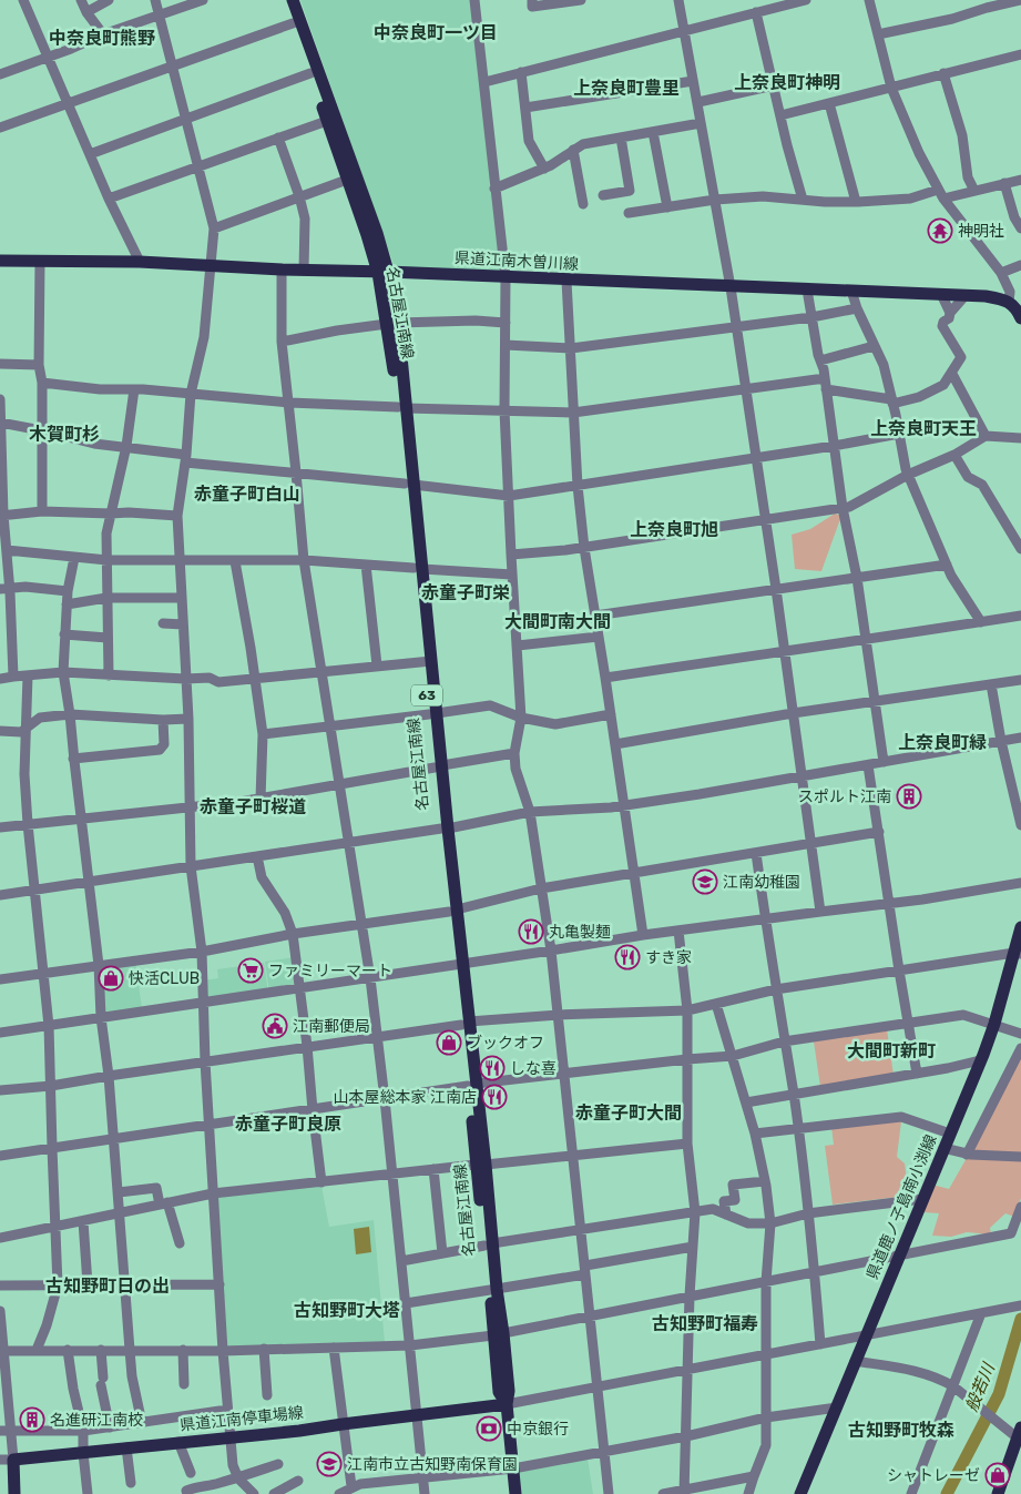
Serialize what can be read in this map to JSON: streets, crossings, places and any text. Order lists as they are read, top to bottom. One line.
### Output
{"streets":{"main road":["県道江南木曽川線","名古屋江南線","63","県道鹿ノ子島南小渕線","県道江南停車場線"]},"crossings":[["県道江南木曽川線","名古屋江南線"],["名古屋江南線","県道江南停車場線"]],"districts":["中奈良町一ツ目","中奈良町熊野","上奈良町神明","上奈良町豊里","上奈良町天王","木賀町杉","赤童子町白山","上奈良町旭","赤童子町栄","大間町南大間","上奈良町緑","赤童子町桜道","大間町新町","赤童子町大間","赤童子町良原","古知野町日の出","古知野町大塔","古知野町福寿","古知野町牧森"],"water":["般若川"],"places":{"temple":["神明社"],"building":["スポルト江南","名進研江南校"],"school or university":["江南幼稚園","江南市立古知野南保育園"],"restaurant":["丸亀製麺","すき家","しな喜","山本屋総本家 江南店"],"supermarket":["ファミリーマート"],"shop":["快活CLUB","ブックオフ","シャトレーゼ"],"public building":["江南郵便局"],"bank":["中京銀行"]}}
